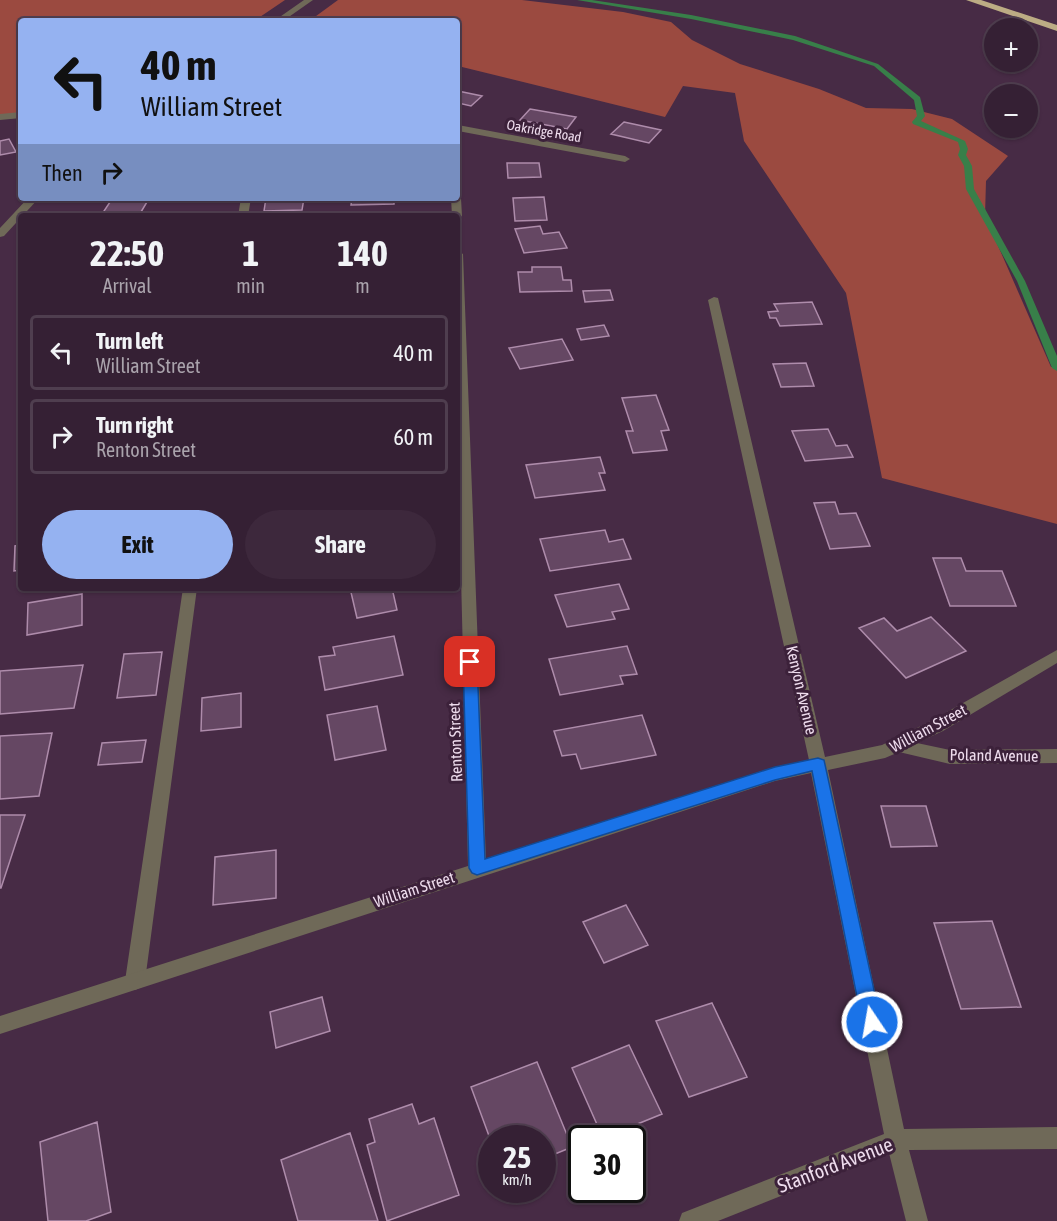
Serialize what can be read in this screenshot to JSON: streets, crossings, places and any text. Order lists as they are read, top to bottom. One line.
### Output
{"streets":{"street":["Oakridge Road","Kenyon Avenue","William Street","Renton Street","Poland Avenue","Stanford Avenue"]},"crossings":[["Kenyon Avenue","William Street"],["Kenyon Avenue","Stanford Avenue"],["William Street","Renton Street"],["William Street","Poland Avenue"]],"page":{"map_buttons":["+","−"],"turn":["40 m","William Street"],"then":"Then","eta":["22:50","Arrival","1","min","140","m"],"list":[{"name":"Turn left","note":"William Street","value":"40 m"},{"name":"Turn right","note":"Renton Street","value":"60 m"}],"buttons":["Exit","Share"],"speed":"25 km/h","limit":"30"}}
